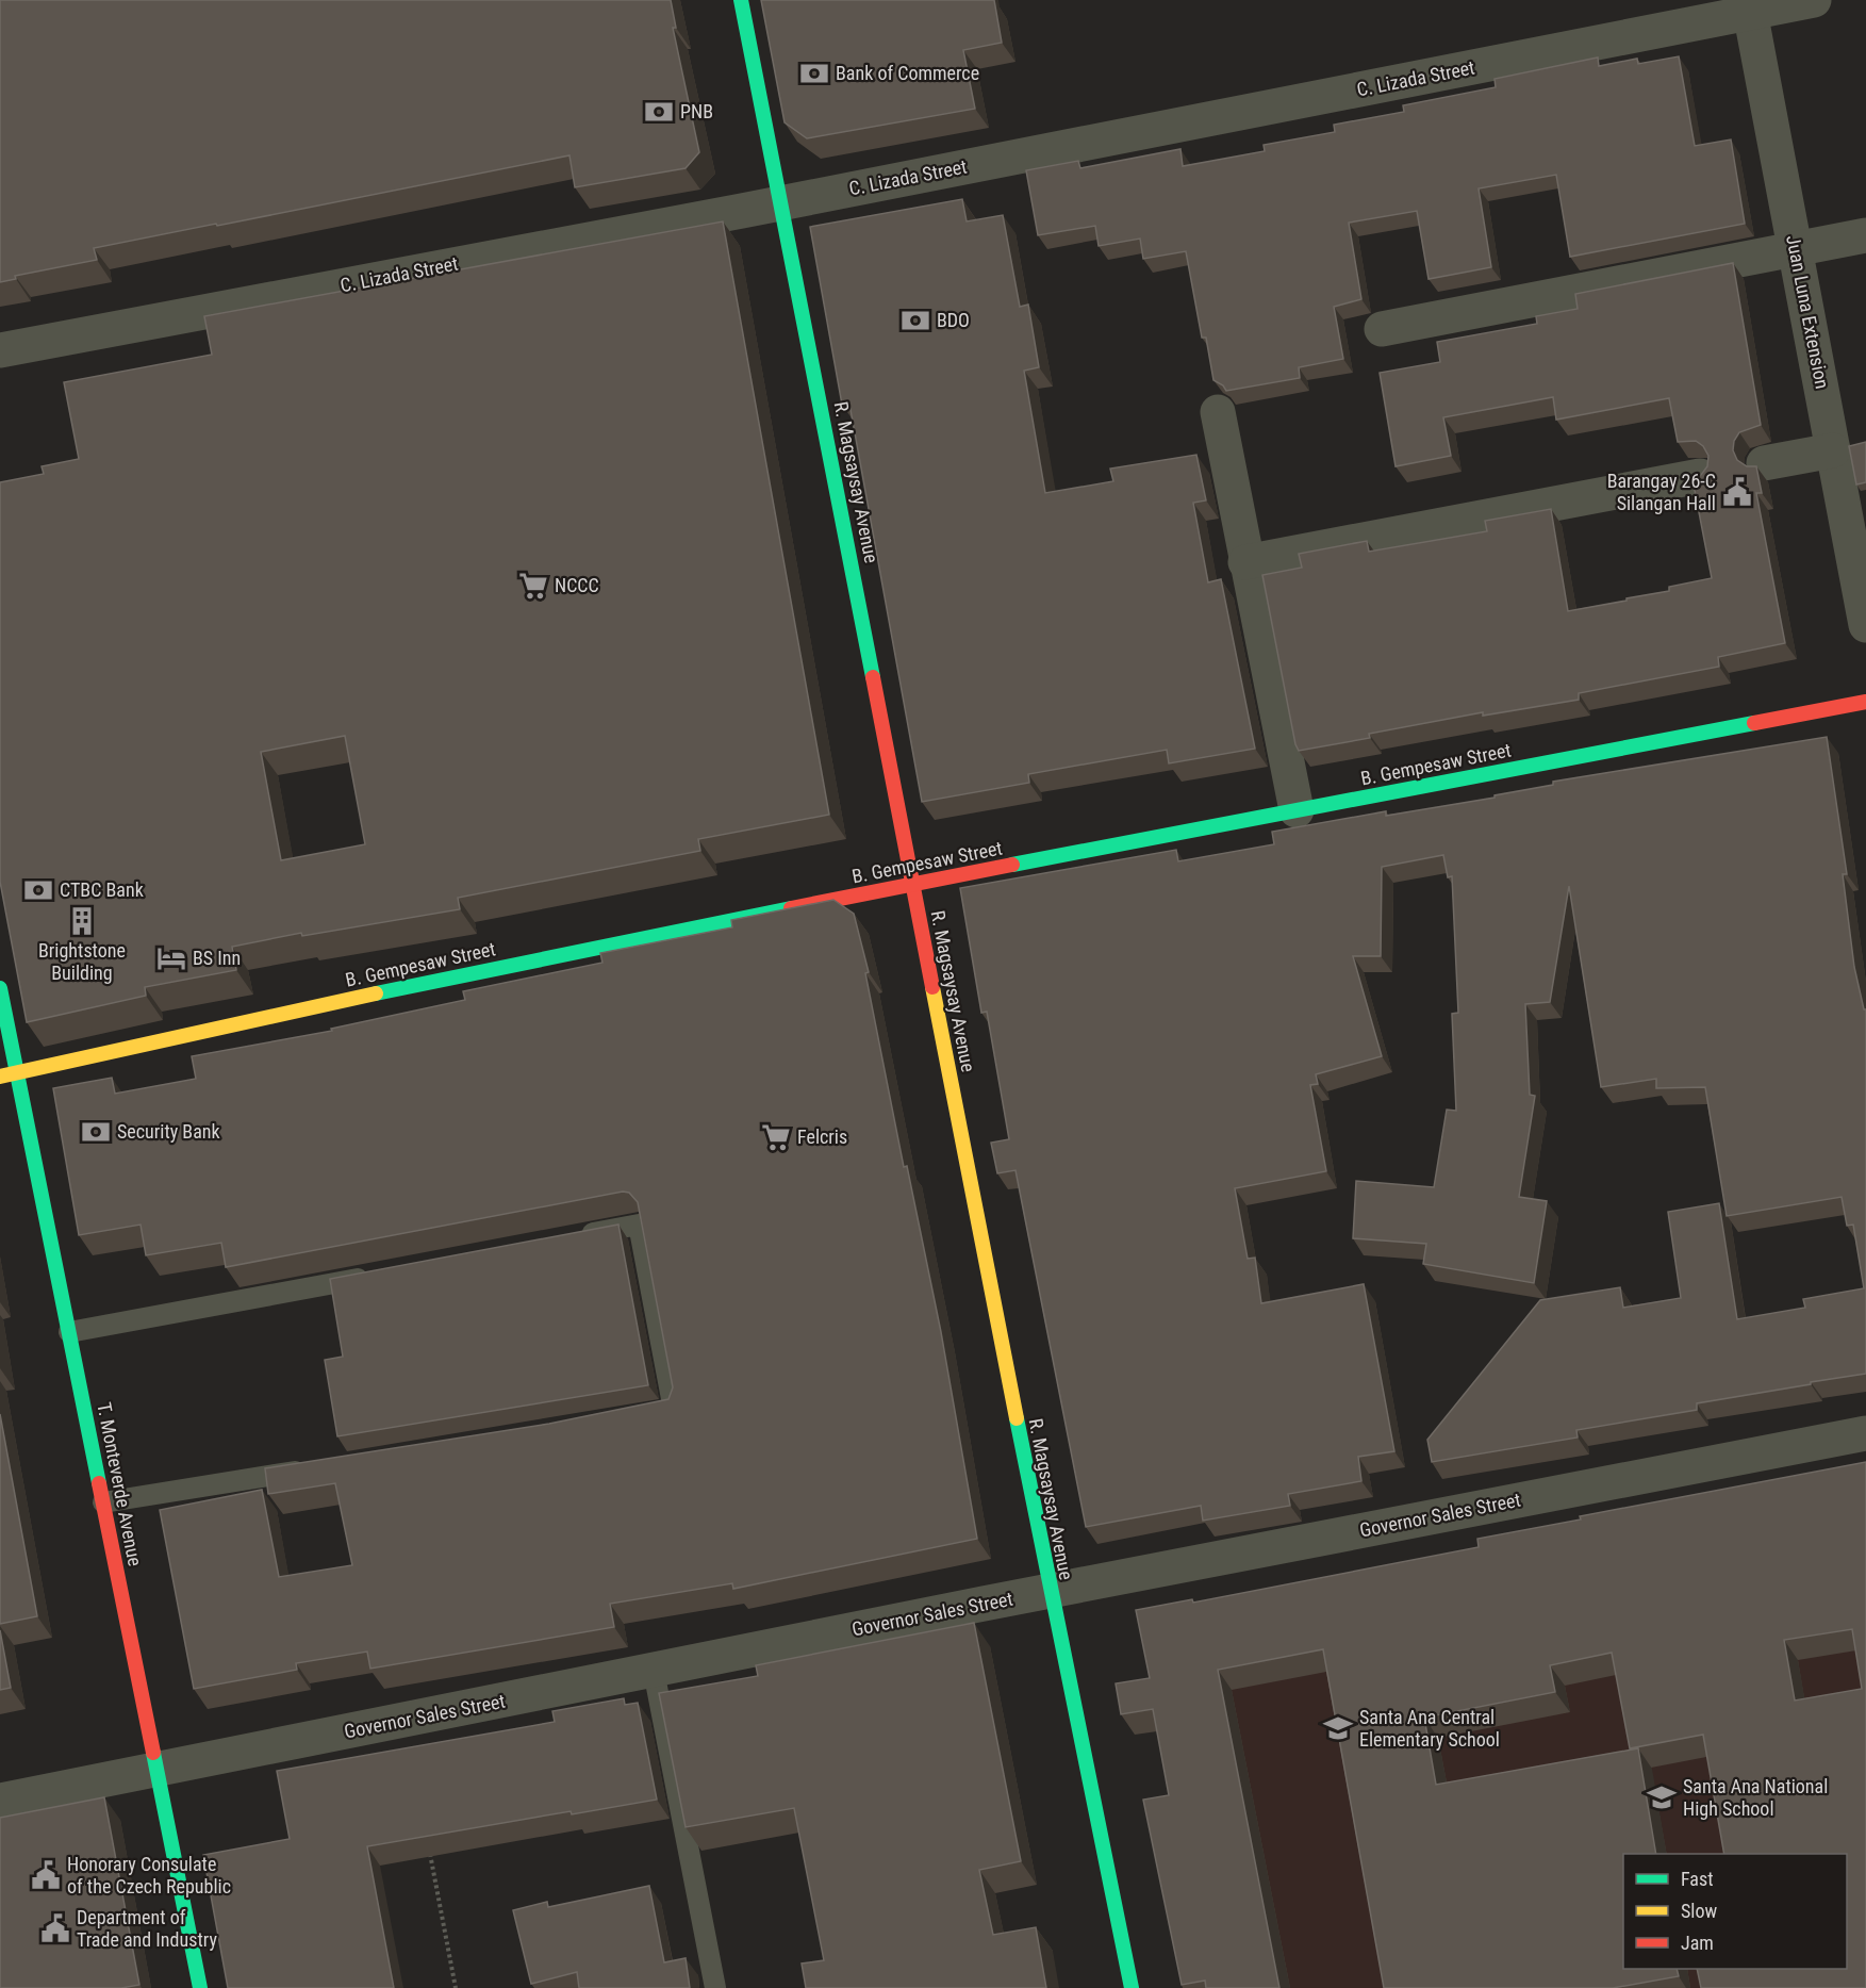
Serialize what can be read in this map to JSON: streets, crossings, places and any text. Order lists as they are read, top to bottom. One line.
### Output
{"streets":{"street":["C. Lizada Street","Juan Luna Extension","R. Magsaysay Avenue","B. Gempesaw Street","T. Monteverde Avenue","Governor Sales Street"]},"crossings":[["C. Lizada Street","Juan Luna Extension"],["C. Lizada Street","R. Magsaysay Avenue"],["R. Magsaysay Avenue","B. Gempesaw Street"],["R. Magsaysay Avenue","Governor Sales Street"],["B. Gempesaw Street","T. Monteverde Avenue"],["T. Monteverde Avenue","Governor Sales Street"]],"places":{"bank":["Bank of Commerce","PNB","BDO","CTBC Bank","Security Bank"],"public building":["Barangay 26-C Silangan Hall","Honorary Consulate of the Czech Republic","Department of Trade and Industry"],"supermarket":["NCCC","Felcris"],"building":["Brightstone Building"],"hotel":["BS Inn"],"school or university":["Santa Ana Central Elementary School","Santa Ana National High School"]},"legend":["Fast","Slow","Jam"]}
